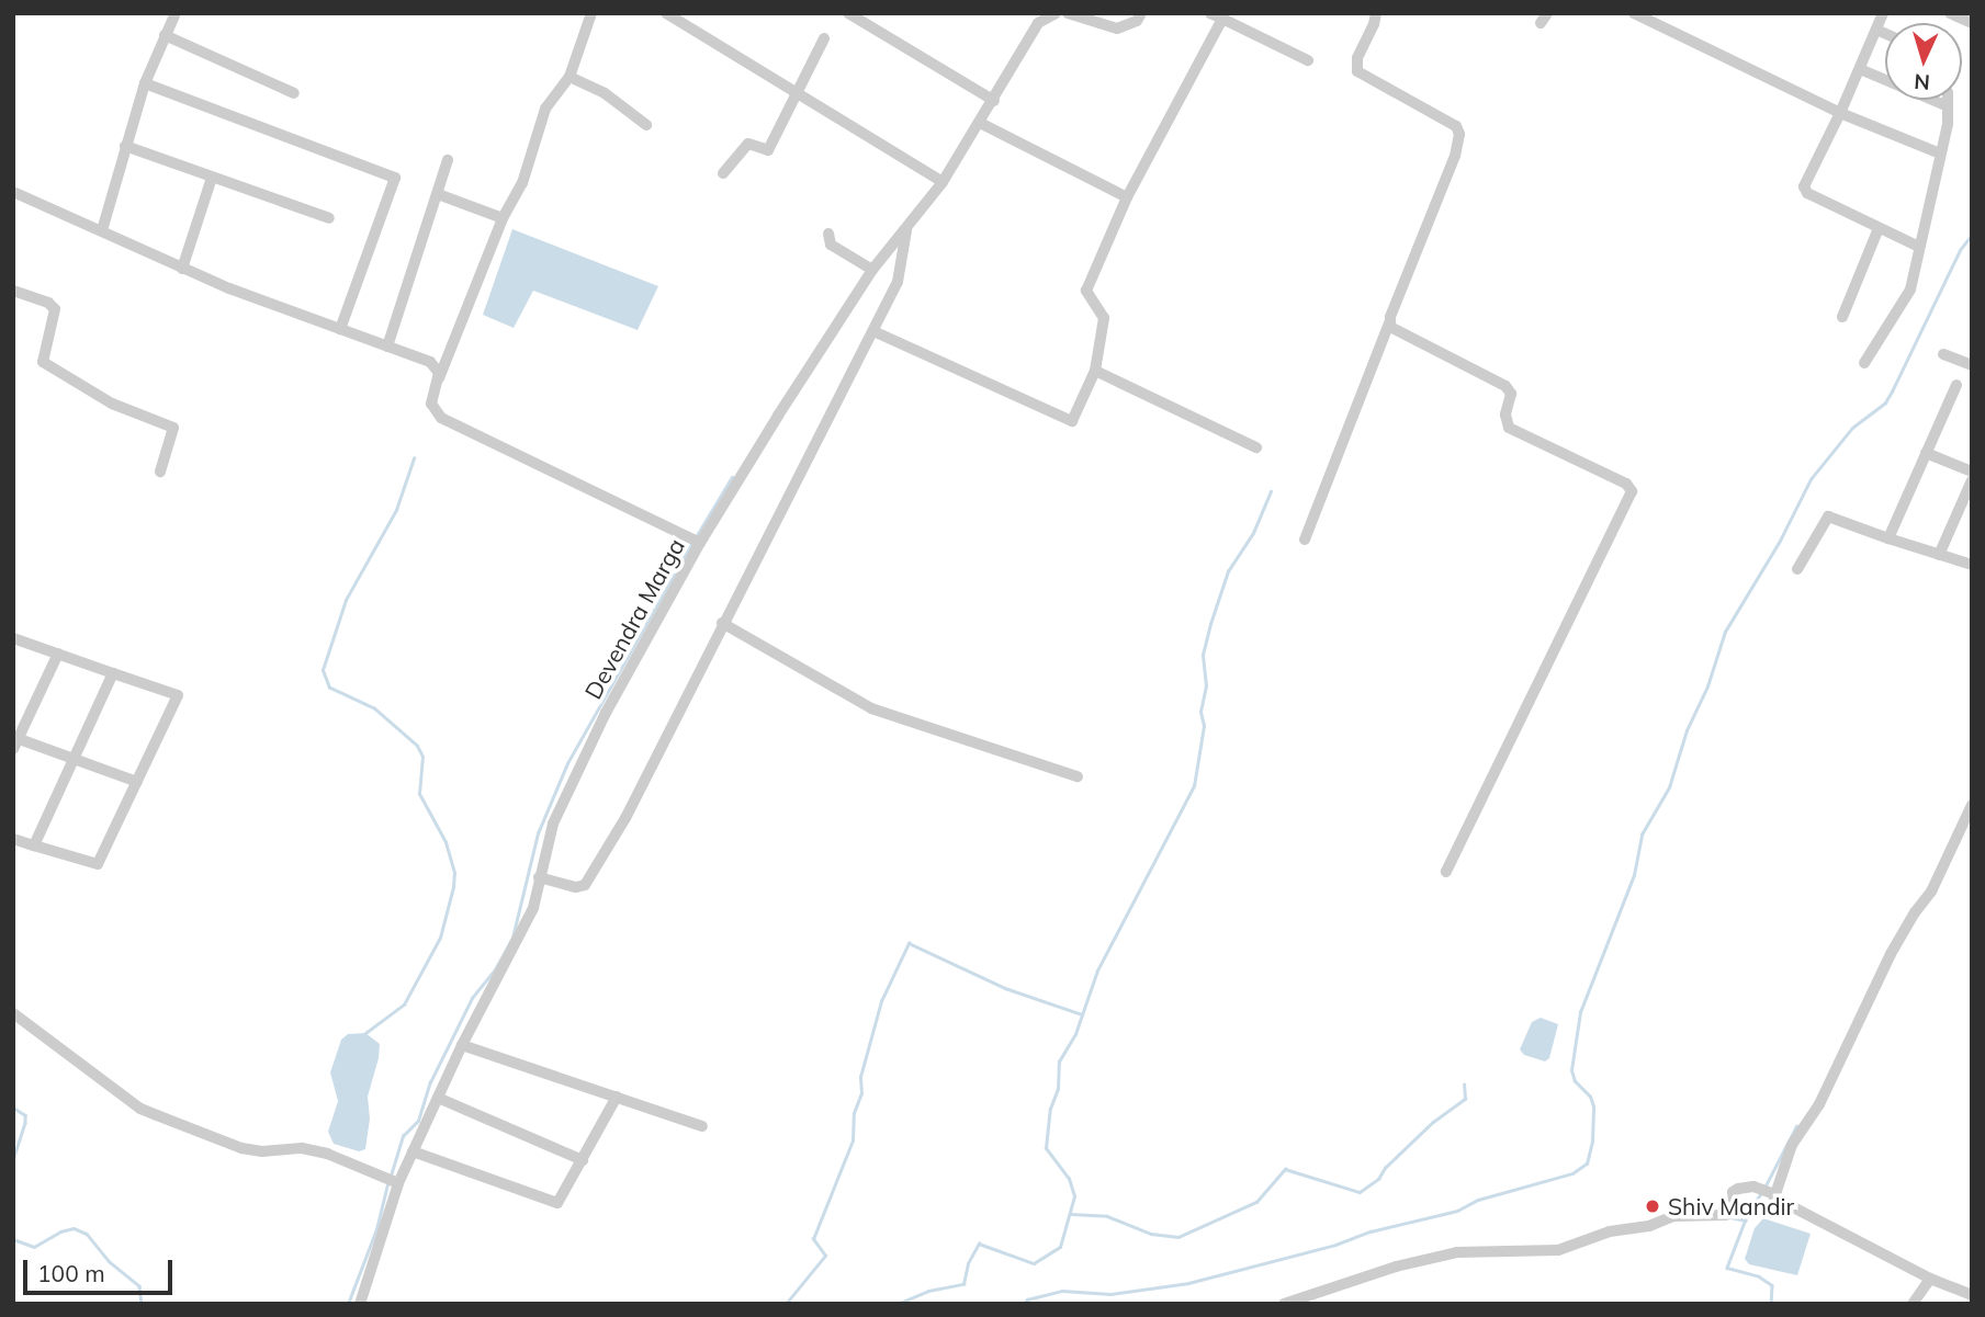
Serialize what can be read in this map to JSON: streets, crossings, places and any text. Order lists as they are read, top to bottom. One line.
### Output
{"streets":{"street":["Devendra Marga"]},"places":["Shiv Mandir"],"scale_bar":"100 m","north":"bottom"}
